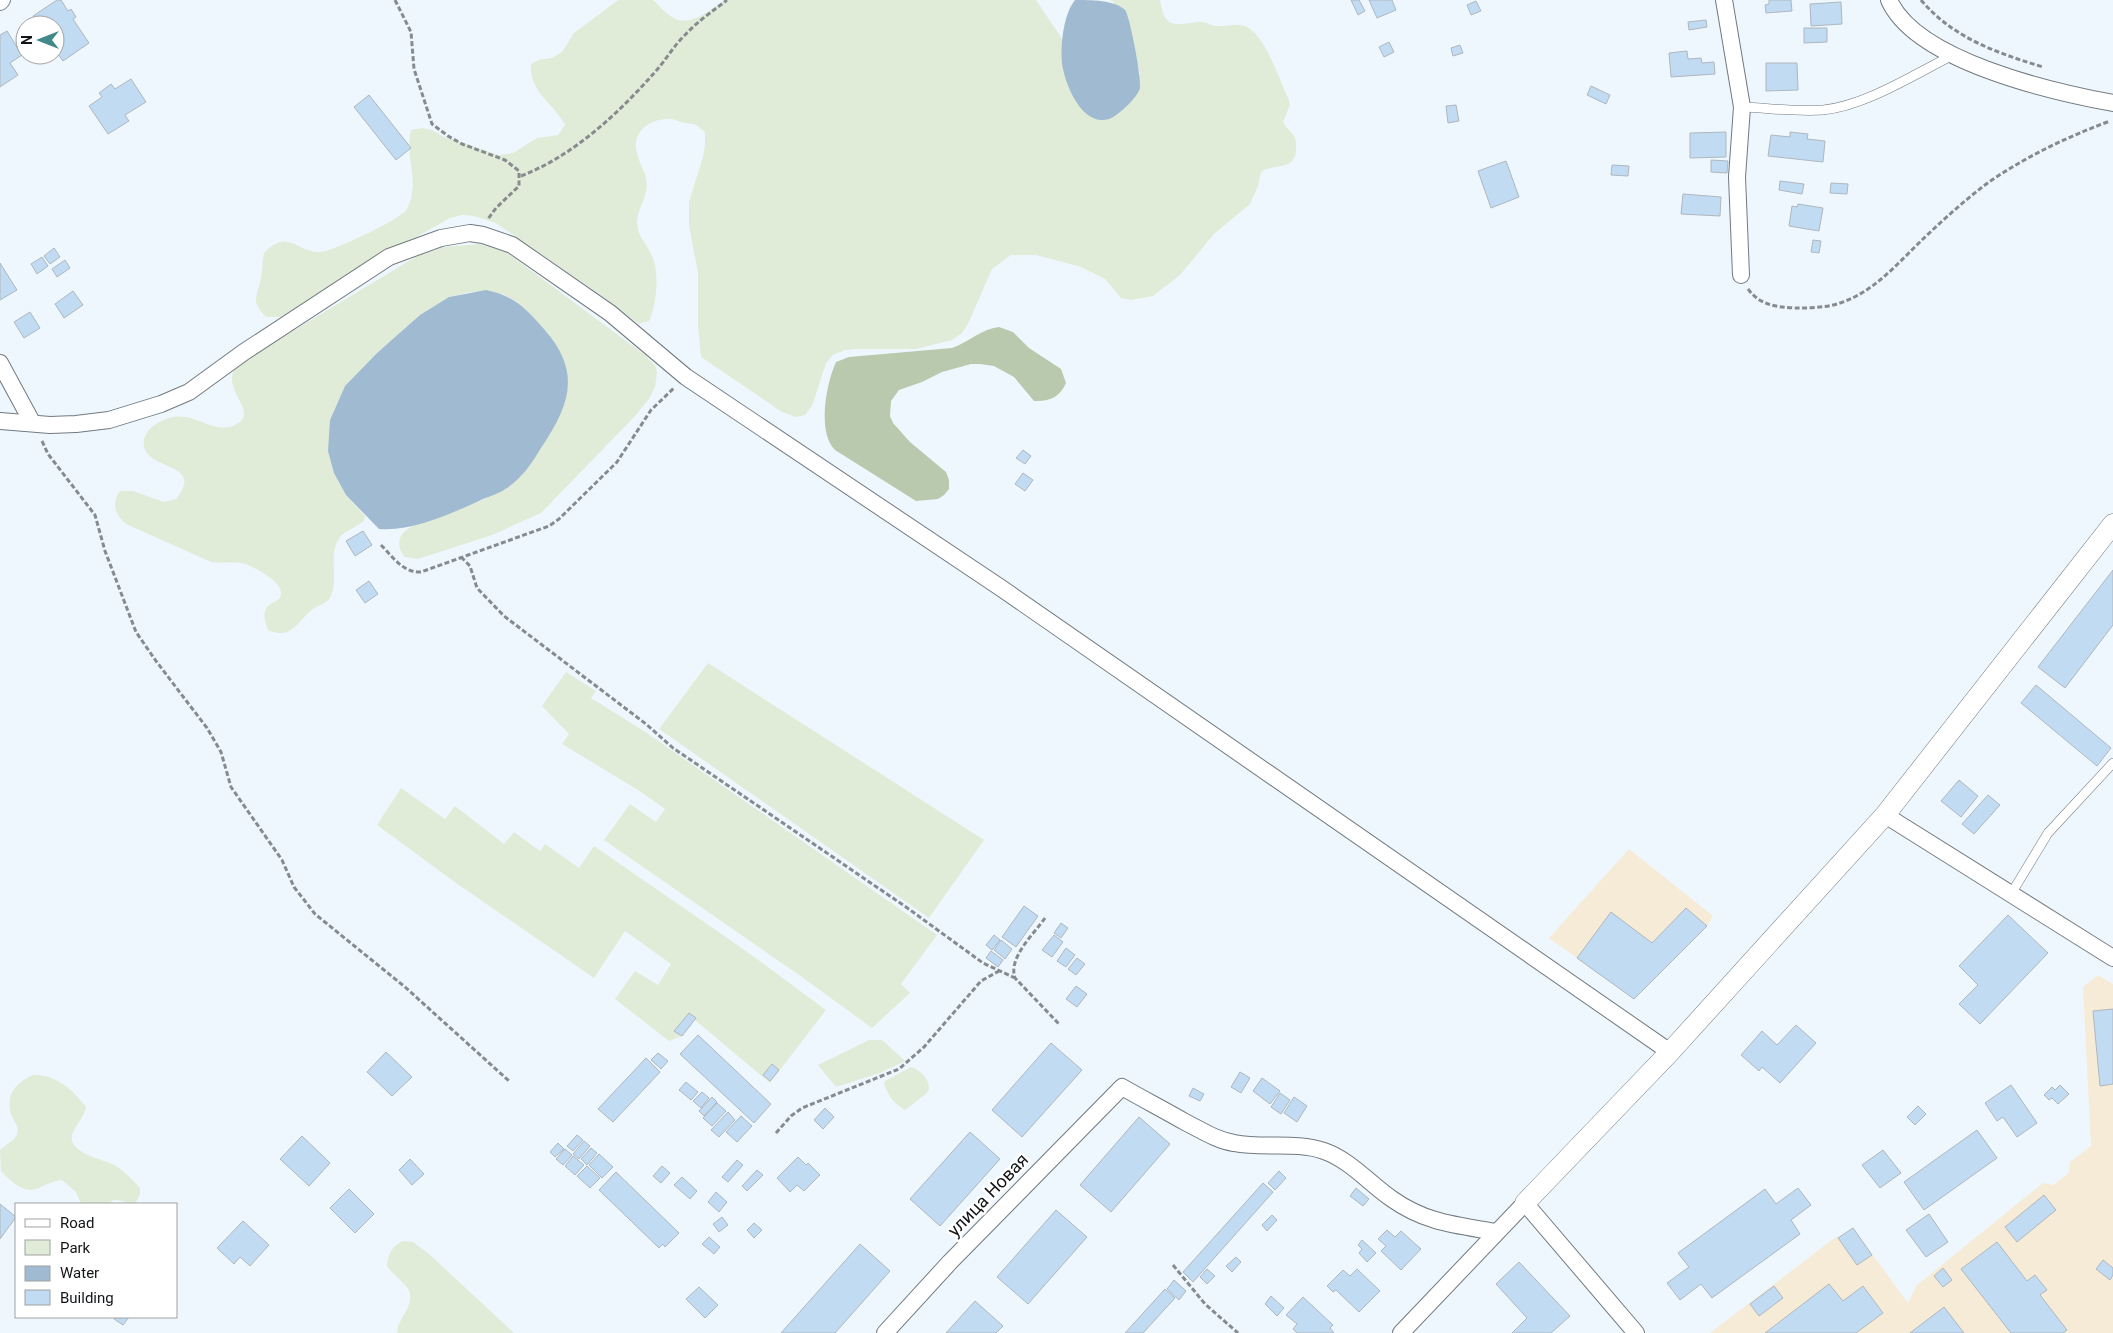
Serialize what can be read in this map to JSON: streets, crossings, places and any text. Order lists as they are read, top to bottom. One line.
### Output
{"streets":{"street":["улица Новая"]},"legend":["Road","Park","Water","Building"],"north":"left"}
